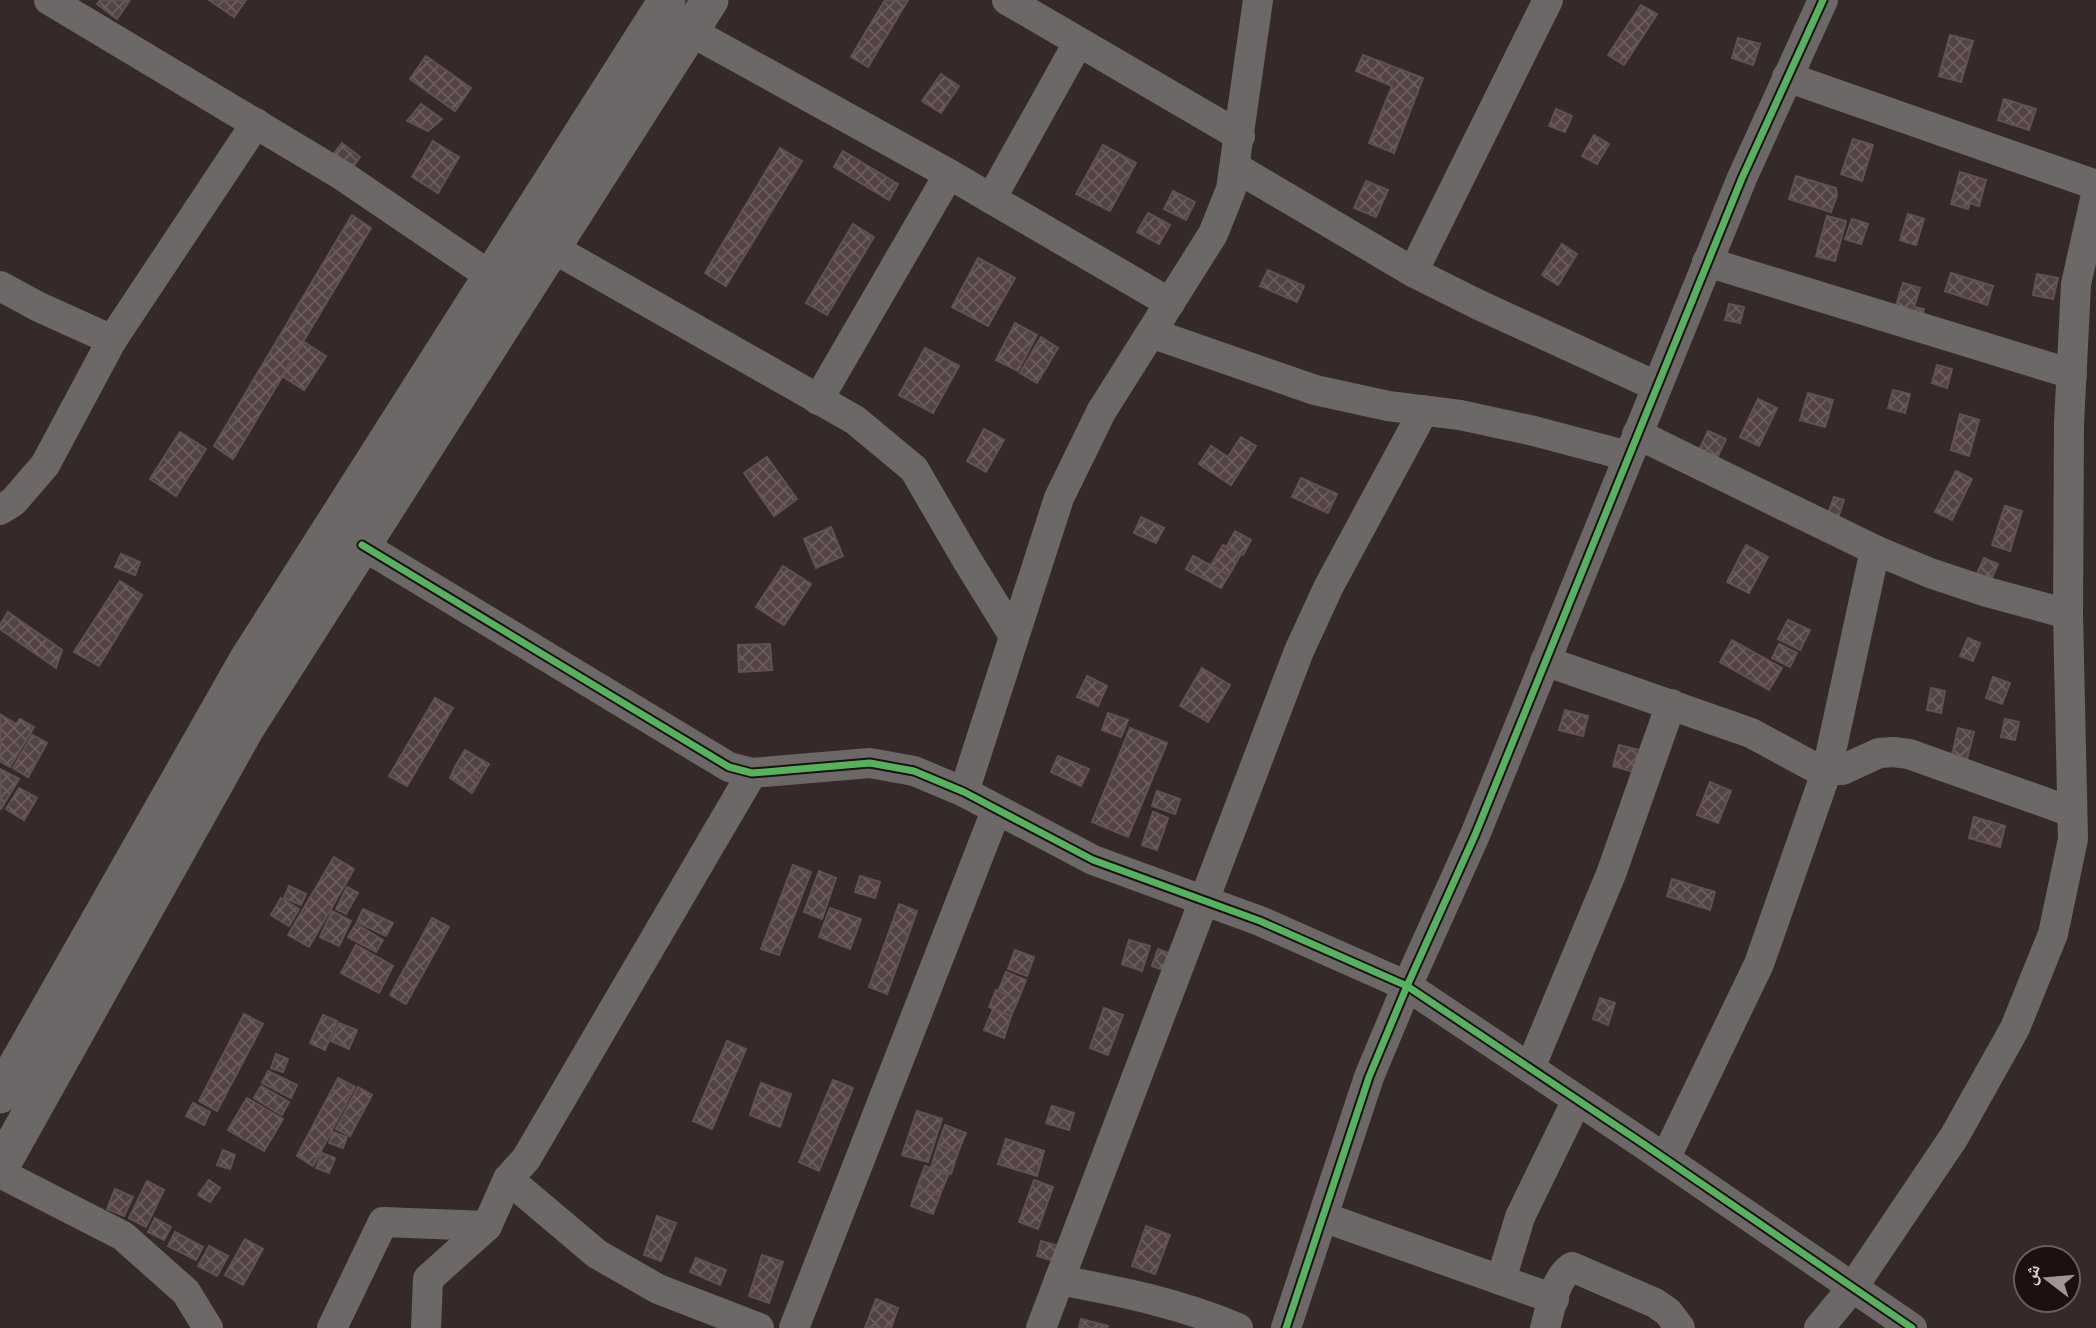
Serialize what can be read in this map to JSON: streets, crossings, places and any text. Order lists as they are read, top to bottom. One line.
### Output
{"north":"left"}
